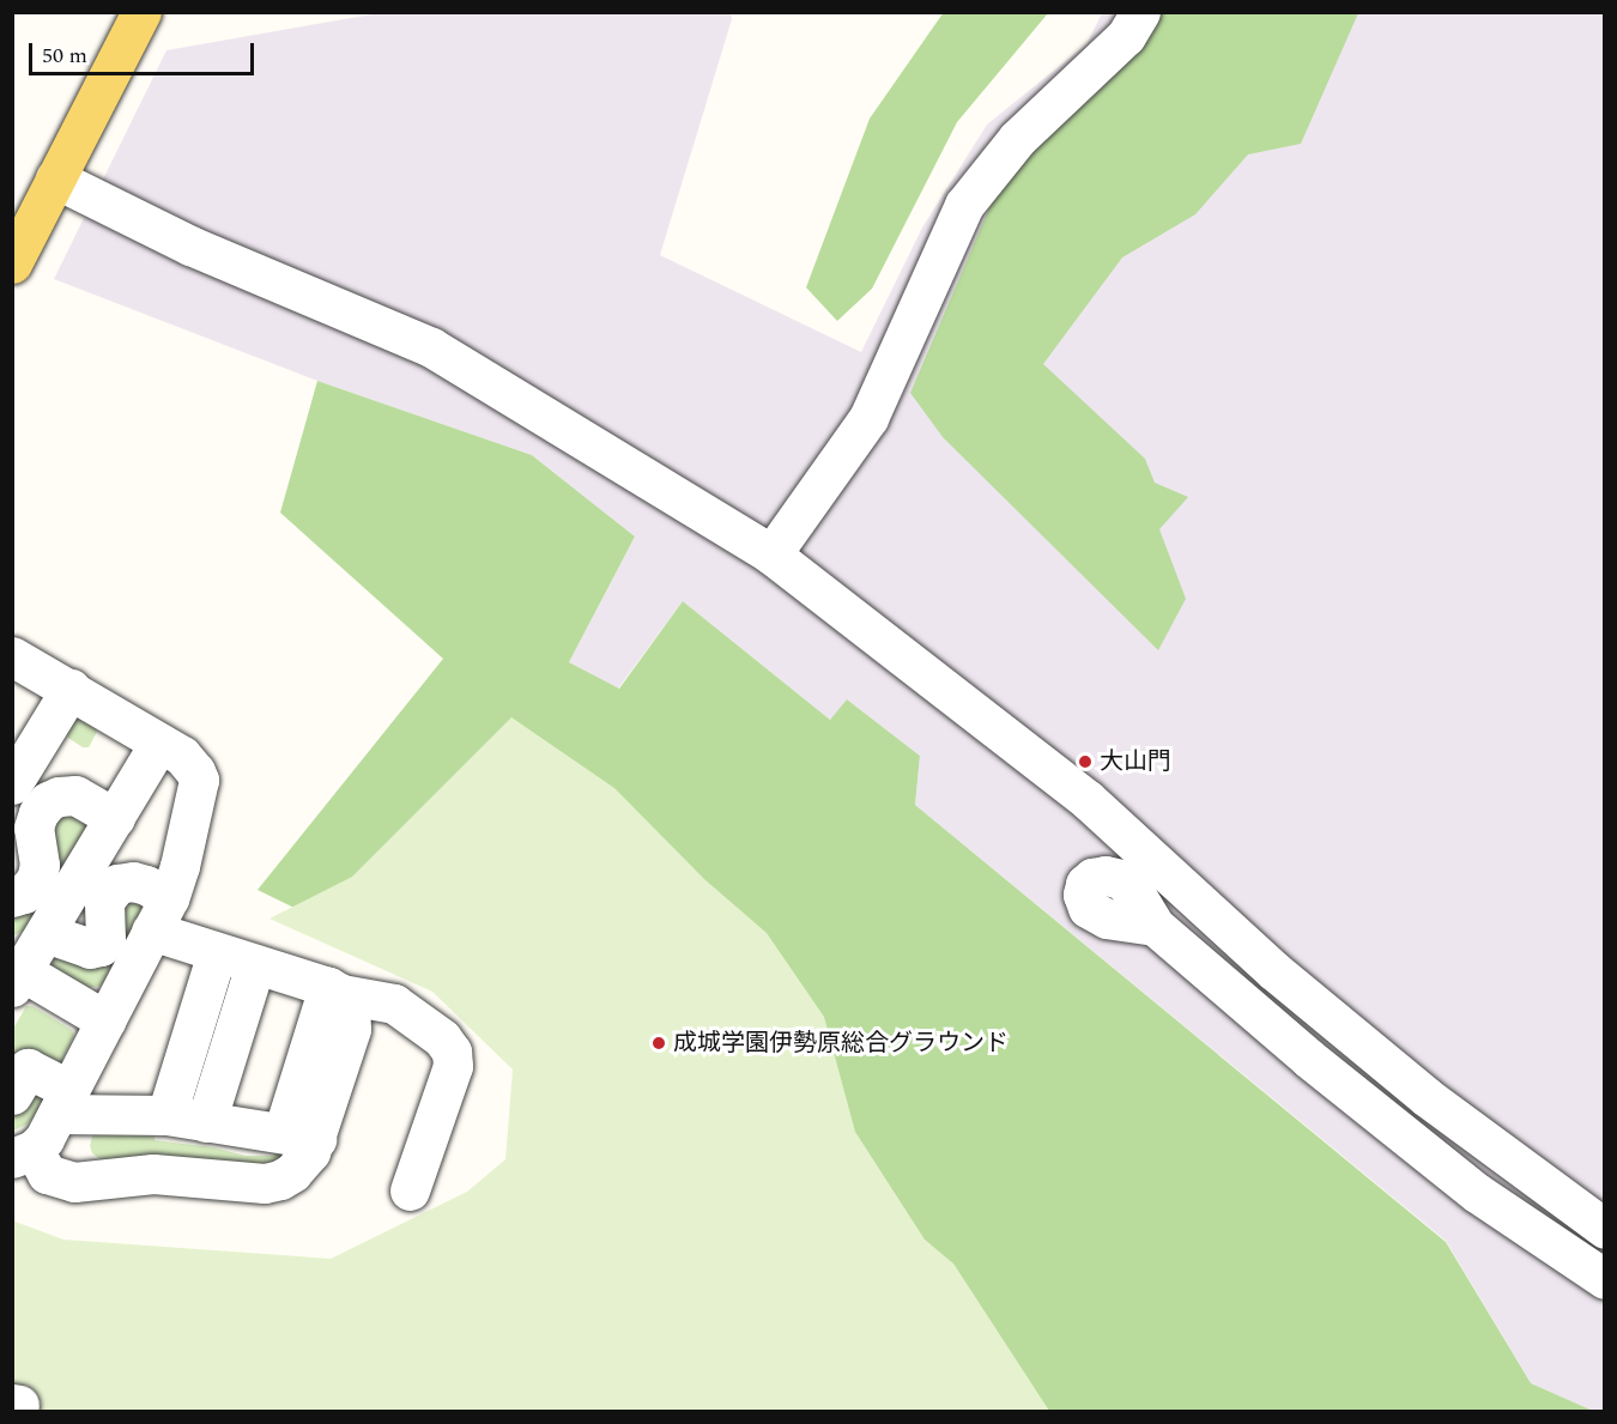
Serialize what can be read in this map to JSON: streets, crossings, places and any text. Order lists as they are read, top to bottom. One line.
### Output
{"places":["大山門","成城学園伊勢原総合グラウンド"],"scale_bar":"50 m"}
